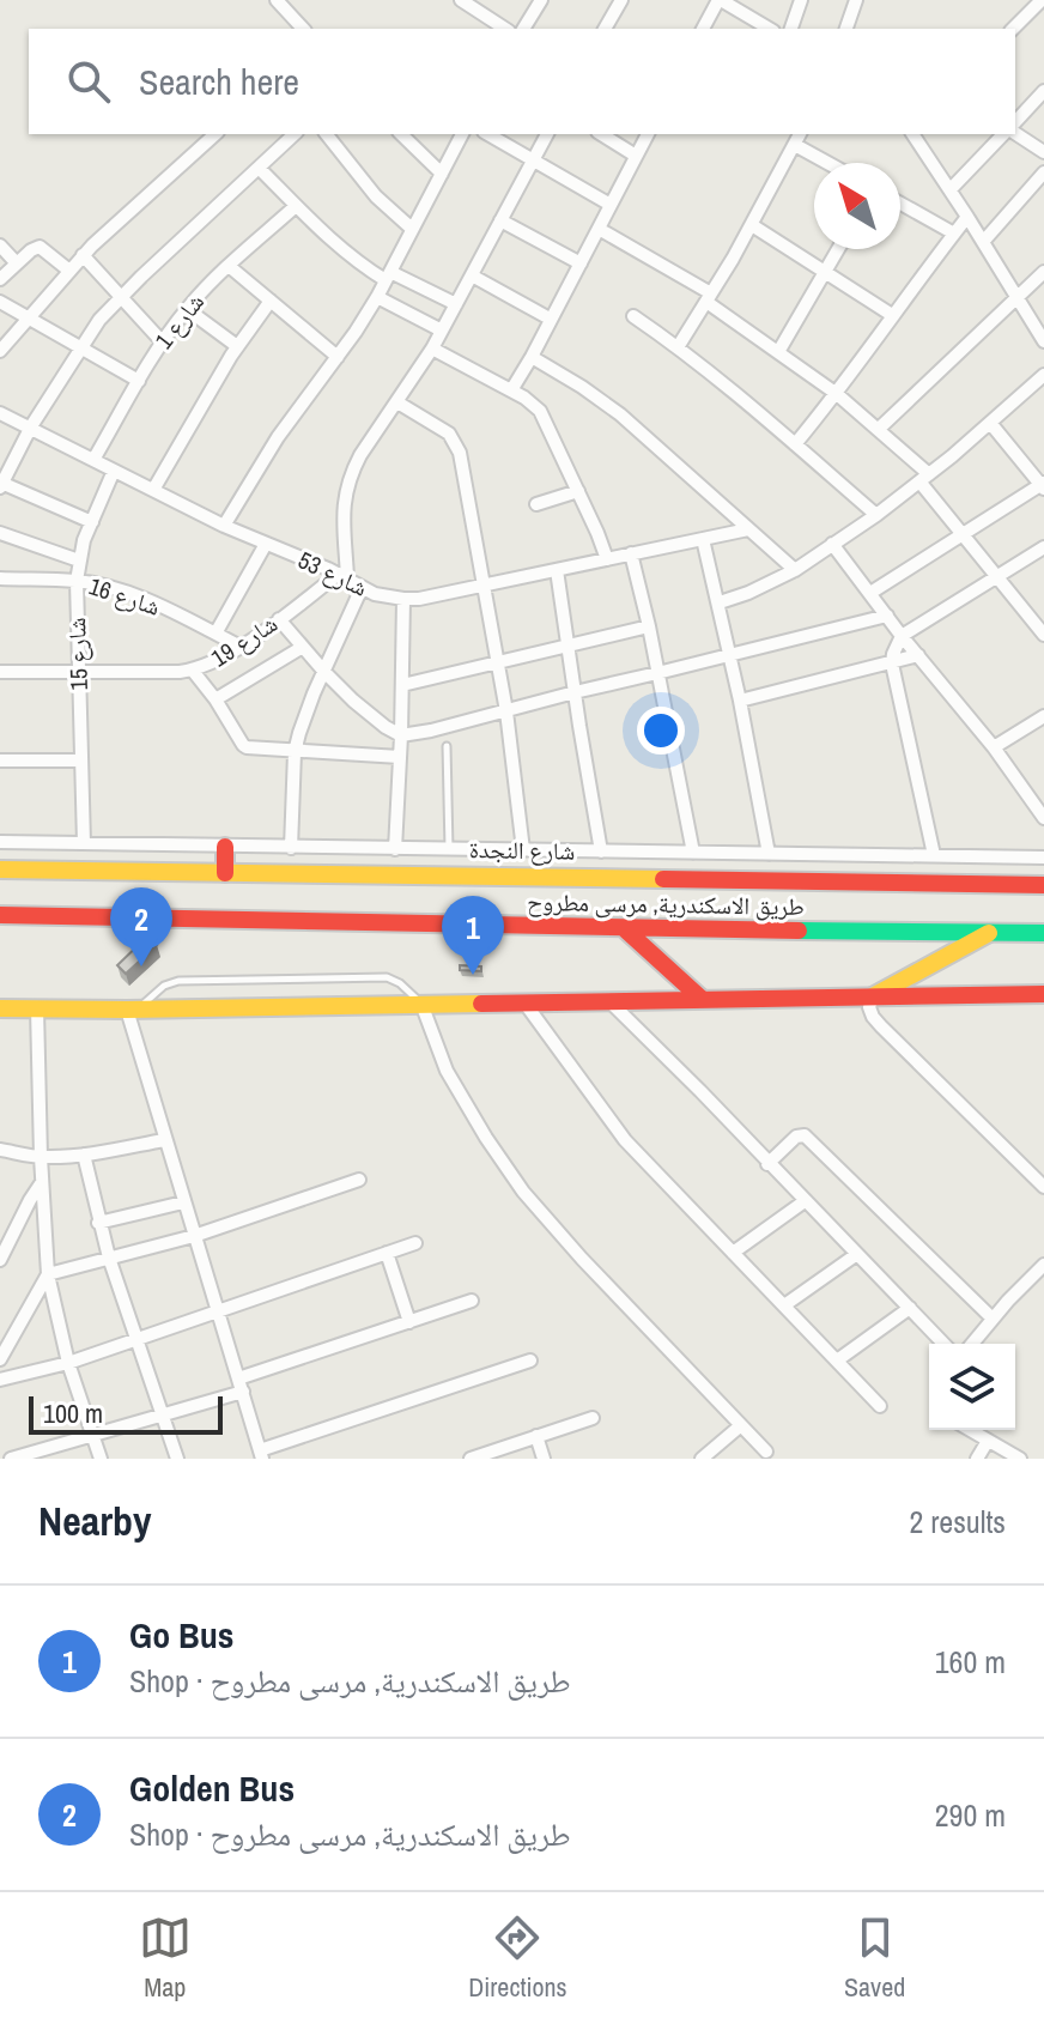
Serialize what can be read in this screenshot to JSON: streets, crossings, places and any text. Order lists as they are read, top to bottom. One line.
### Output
{"streets":{"main road":["طريق الاسكندرية, مرسى مطروح"],"street":["شارع 1","شارع 53","شارع 16","شارع 19","شارع 15","شارع النجدة"]},"crossings":[["شارع 1","شارع 53"],["شارع 53","شارع 19"],["شارع 53","شارع 15"],["شارع 16","شارع 19"],["شارع 16","شارع 15"],["شارع 19","شارع 15"],["شارع 15","شارع النجدة"]],"scale_bar":"100 m","north":"top left","page":{"search":"Search here","pins":["2","1"],"scale":"100 m","heading":["Nearby","2 results"],"list":[{"mark":"1","name":"Go Bus","note":"Shop · طريق الاسكندرية, مرسى مطروح","value":"160 m"},{"mark":"2","name":"Golden Bus","note":"Shop · طريق الاسكندرية, مرسى مطروح","value":"290 m"}],"nav":["Map","Directions","Saved"]}}
